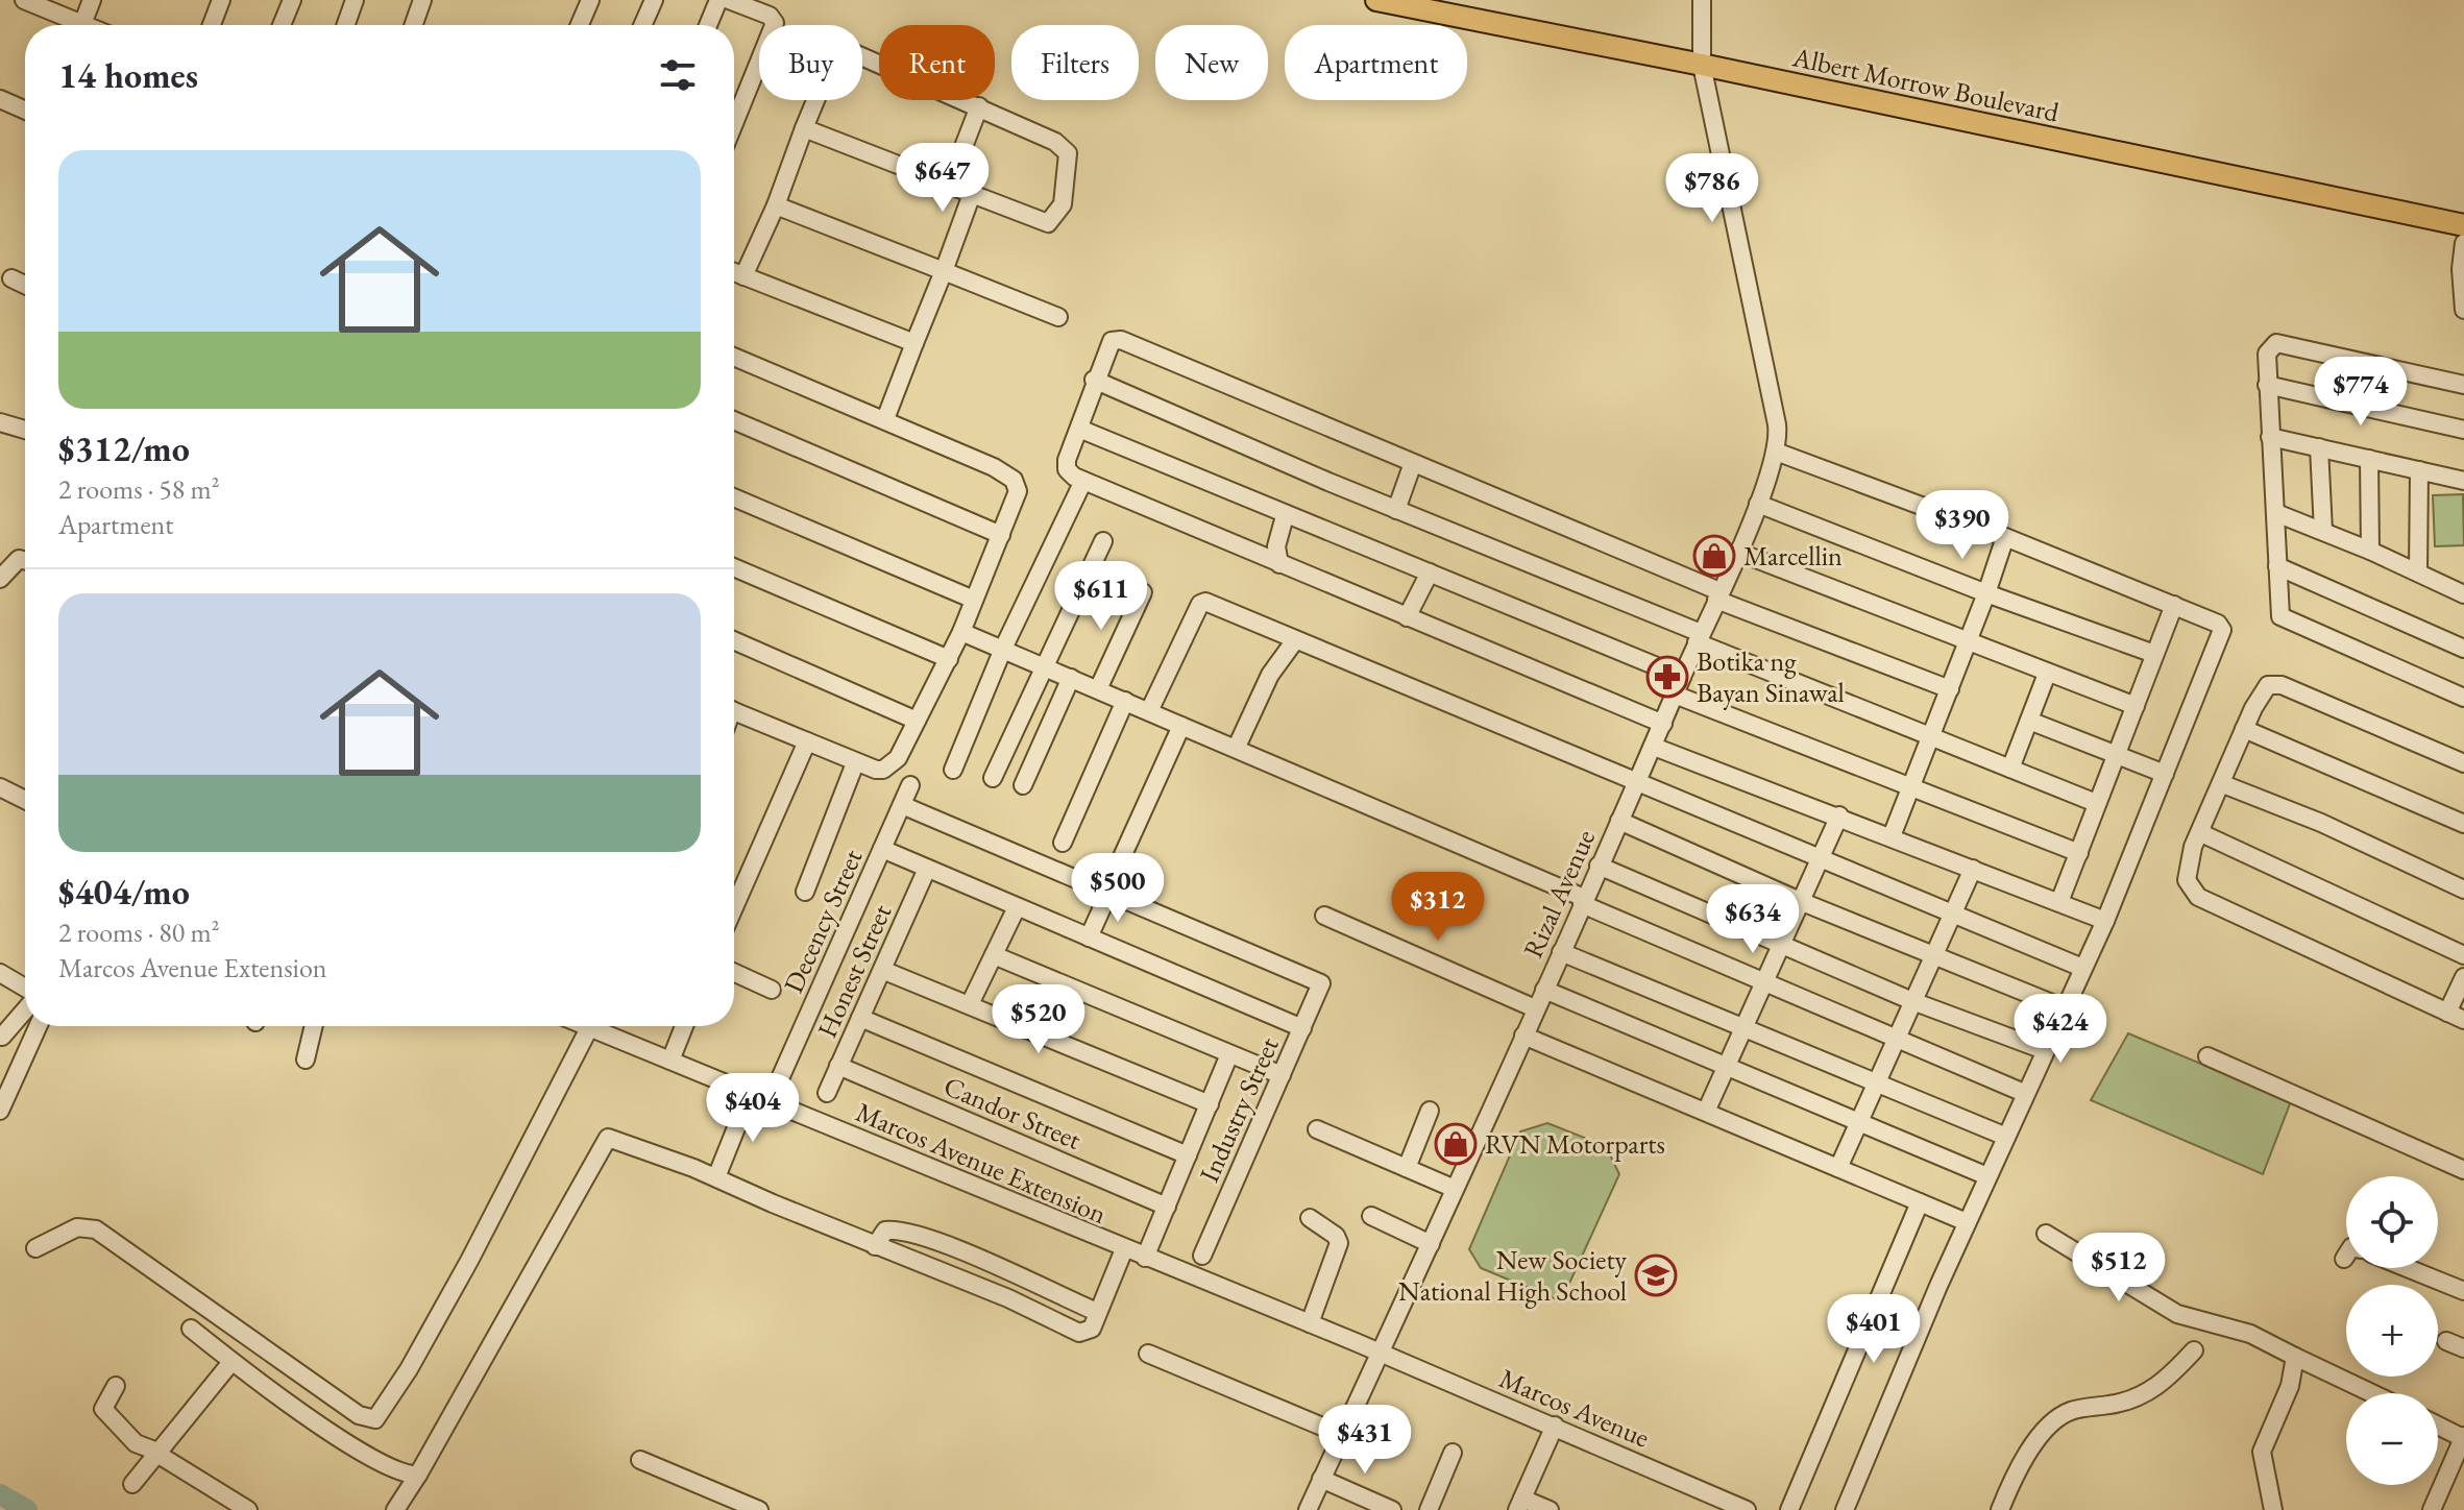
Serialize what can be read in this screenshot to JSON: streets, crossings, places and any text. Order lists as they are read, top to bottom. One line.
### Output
{"streets":{"main road":["Albert Morrow Boulevard"],"street":["Rizal Avenue","Decency Street","Honest Street","Industry Street","Candor Street","Marcos Avenue Extension","Marcos Avenue"]},"crossings":[["Rizal Avenue","Marcos Avenue Extension"],["Rizal Avenue","Marcos Avenue"],["Honest Street","Candor Street"],["Marcos Avenue Extension","Marcos Avenue"]],"places":{"shop":["Marcellin","RVN Motorparts"],"pharmacy":["Botika ng Bayan Sinawal"],"school or university":["New Society National High School"]},"page":{"chip":["Buy","Rent","Filters","New","Apartment"],"heading":"14 homes","list":[{"name":"$312/mo","note":"2 rooms · 58 m² · Apartment"},{"name":"$404/mo","note":"2 rooms · 80 m² · Marcos Avenue Extension"}],"price":["$647","$786","$774","$390","$611","$500","$312","$634","$520","$424","$404","$512","$401","$431"],"map_buttons":["+","−"]}}
